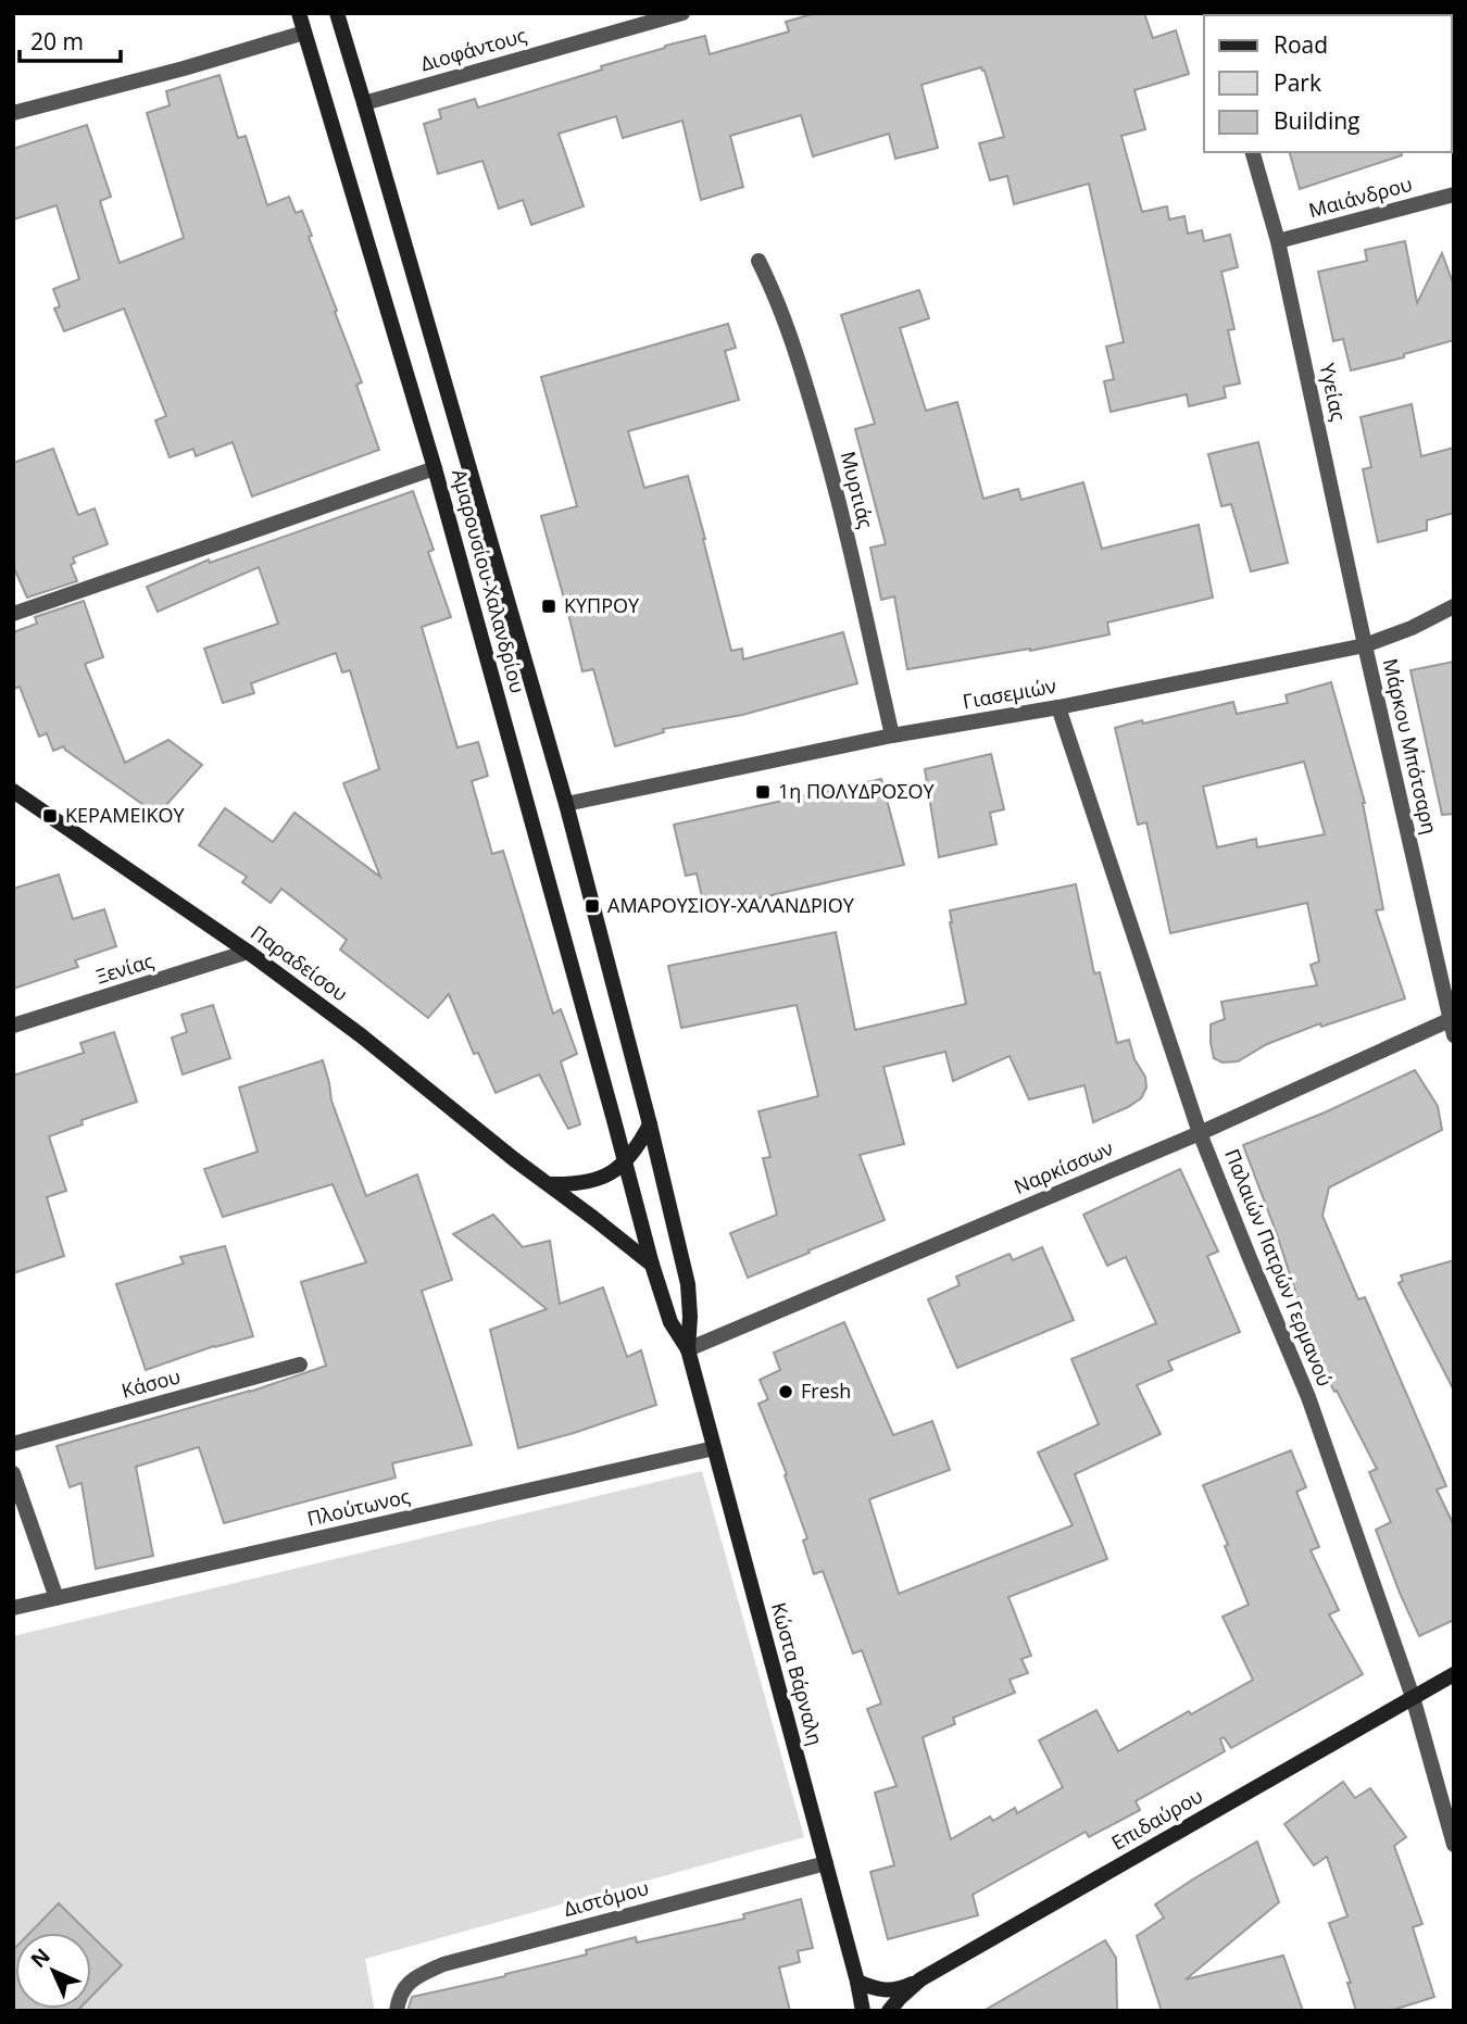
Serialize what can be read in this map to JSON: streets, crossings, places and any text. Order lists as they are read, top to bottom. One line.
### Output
{"streets":{"street":["Διοφάντους","Μαιάνδρου","Υγείας","Μυρτιάς","Αμαρουσίου-Χαλανδρίου","Γιασεμιών","Μάρκου Μπότσαρη","Παραδείσου","Ξενίας","Ναρκίσσων","Παλαιών Πατρών Γερμανού","Κάσου","Πλούτωνος","Κώστα Βάρναλη","Επιδαύρου","Διστόμου"]},"crossings":[["Διοφάντους","Αμαρουσίου-Χαλανδρίου"],["Μαιάνδρου","Υγείας"],["Υγείας","Γιασεμιών"],["Υγείας","Μάρκου Μπότσαρη"],["Μυρτιάς","Γιασεμιών"],["Αμαρουσίου-Χαλανδρίου","Γιασεμιών"],["Αμαρουσίου-Χαλανδρίου","Κώστα Βάρναλη"],["Γιασεμιών","Μάρκου Μπότσαρη"],["Γιασεμιών","Παλαιών Πατρών Γερμανού"],["Μάρκου Μπότσαρη","Ναρκίσσων"],["Παραδείσου","Ξενίας"],["Παραδείσου","Κώστα Βάρναλη"],["Ναρκίσσων","Παλαιών Πατρών Γερμανού"],["Ναρκίσσων","Κώστα Βάρναλη"],["Παλαιών Πατρών Γερμανού","Επιδαύρου"],["Πλούτωνος","Κώστα Βάρναλη"],["Κώστα Βάρναλη","Διστόμου"]],"places":{"transit":["ΚΥΠΡΟΥ","1η ΠΟΛΥΔΡΟΣΟΥ","ΚΕΡΑΜΕΙΚΟΥ","ΑΜΑΡΟΥΣΙΟΥ-ΧΑΛΑΝΔΡΙΟΥ"],"other":["Fresh"]},"legend":["Road","Park","Building"],"scale_bar":"20 m","north":"top left"}
